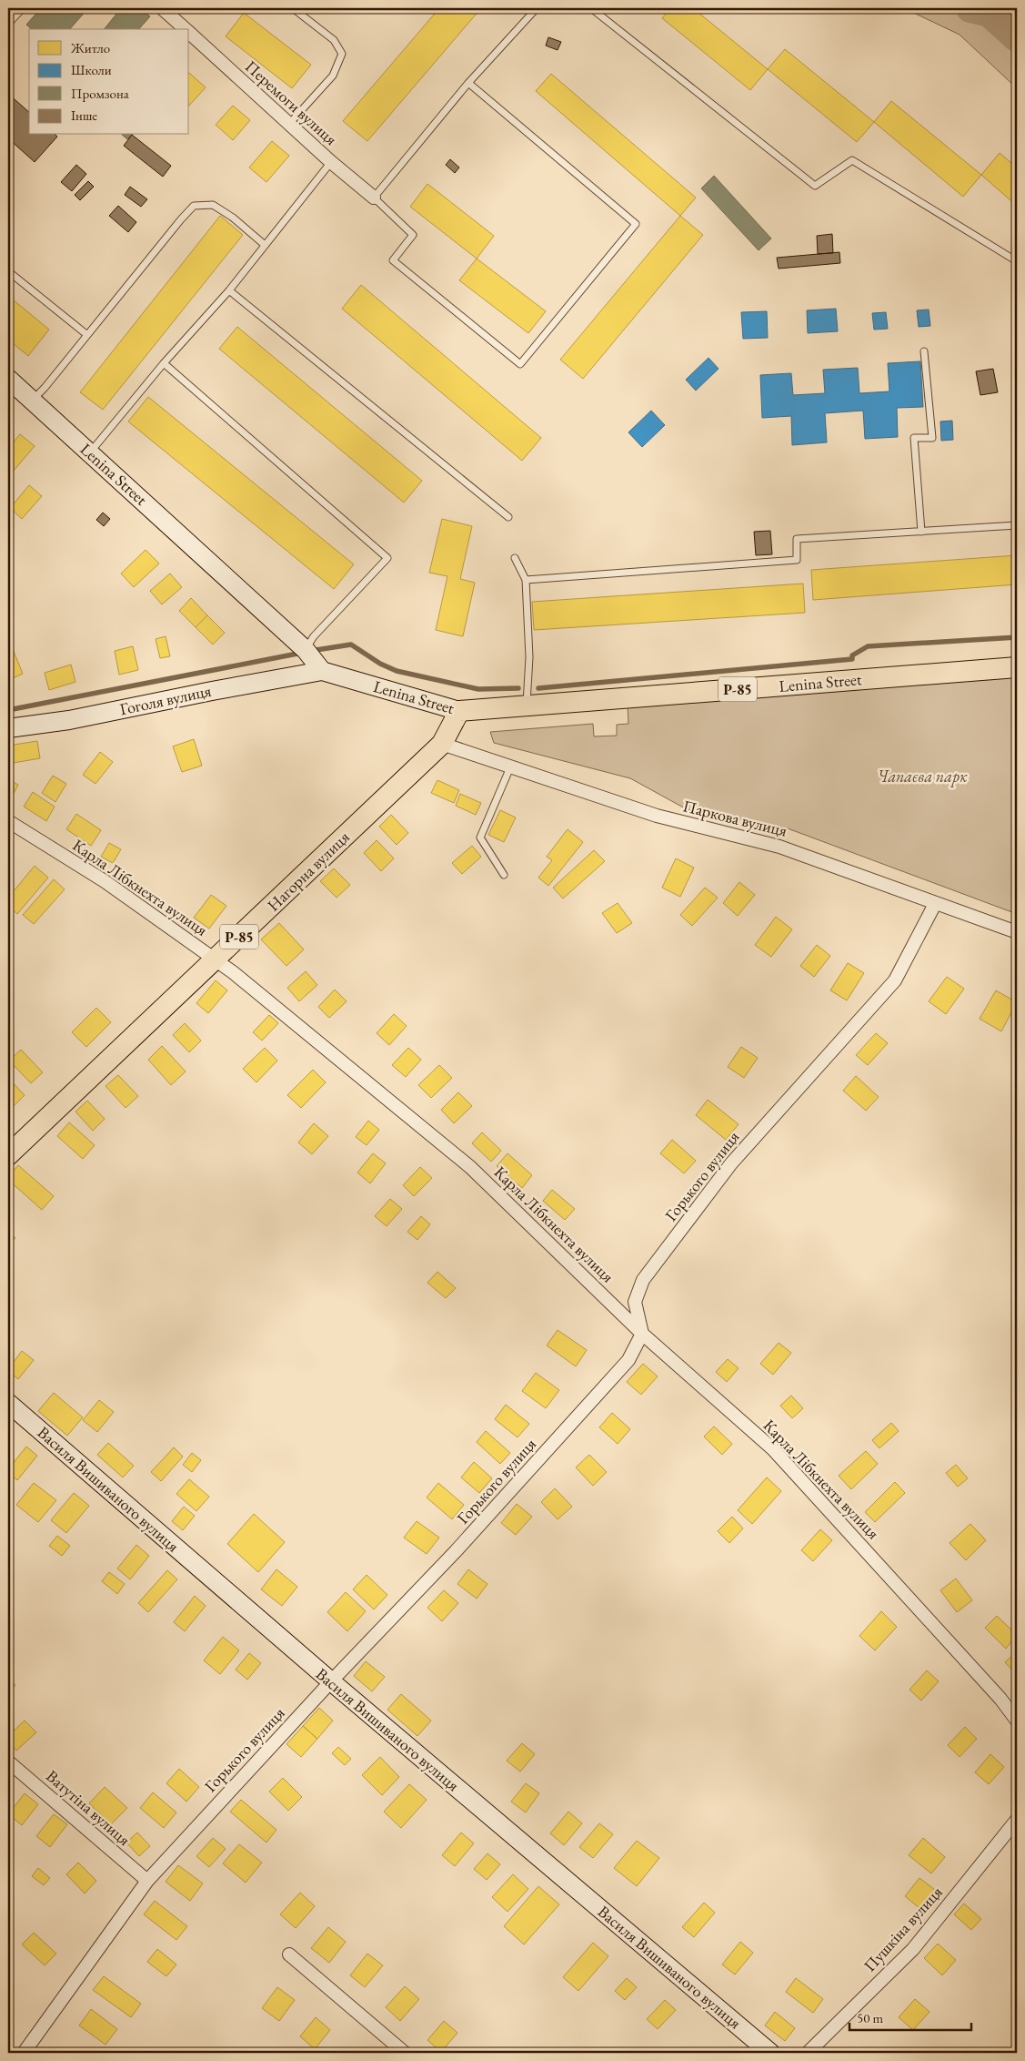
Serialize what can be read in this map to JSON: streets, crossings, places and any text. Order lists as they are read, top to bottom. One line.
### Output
{"streets":{"main road":["Lenina Street","Р-85","Нагорна вулиця"],"street":["Перемоги вулиця","Гоголя вулиця","Паркова вулиця","Карла Лібкнехта вулиця","Горького вулиця","Василя Вишиваного вулиця","Ватутіна вулиця","Пушкіна вулиця"]},"crossings":[["Lenina Street","Гоголя вулиця"],["Lenina Street","Нагорна вулиця"],["Паркова вулиця","Нагорна вулиця"],["Паркова вулиця","Горького вулиця"],["Нагорна вулиця","Карла Лібкнехта вулиця"],["Карла Лібкнехта вулиця","Горького вулиця"],["Горького вулиця","Василя Вишиваного вулиця"],["Горького вулиця","Ватутіна вулиця"]],"parks":["Чапаєва парк"],"legend":["Житло","Школи","Промзона","Інше"],"scale_bar":"50 m"}
